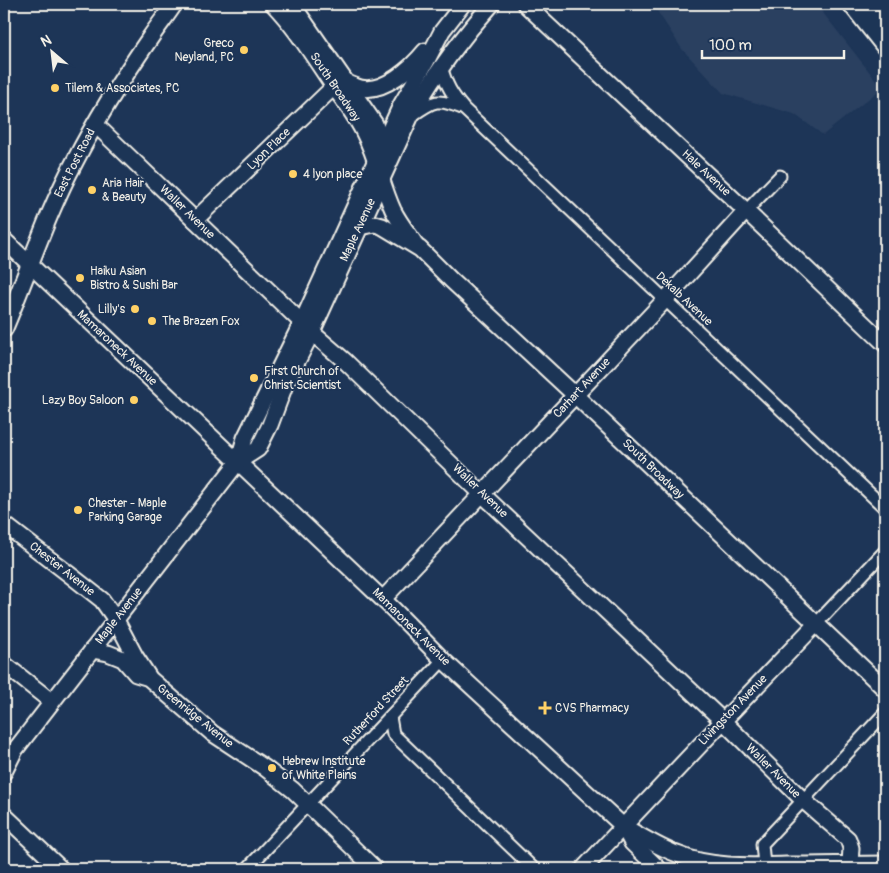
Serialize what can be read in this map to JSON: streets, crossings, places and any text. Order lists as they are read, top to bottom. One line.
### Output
{"streets":{"main road":["East Post Road"],"street":["South Broadway","Lyon Place","Hale Avenue","Waller Avenue","Maple Avenue","Dekalb Avenue","Mamaroneck Avenue","Carhart Avenue","Chester Avenue","Livingston Avenue","Rutherford Street","Greenridge Avenue"]},"crossings":[["South Broadway","Lyon Place"],["South Broadway","Maple Avenue"],["South Broadway","Carhart Avenue"],["South Broadway","Livingston Avenue"],["Lyon Place","Waller Avenue"],["East Post Road","Waller Avenue"],["East Post Road","Mamaroneck Avenue"],["Hale Avenue","Carhart Avenue"],["Waller Avenue","Maple Avenue"],["Waller Avenue","Mamaroneck Avenue"],["Waller Avenue","Carhart Avenue"],["Waller Avenue","Livingston Avenue"],["Maple Avenue","Dekalb Avenue"],["Maple Avenue","Mamaroneck Avenue"],["Maple Avenue","Chester Avenue"],["Maple Avenue","Greenridge Avenue"],["Dekalb Avenue","Carhart Avenue"],["Mamaroneck Avenue","Carhart Avenue"],["Mamaroneck Avenue","Livingston Avenue"],["Mamaroneck Avenue","Rutherford Street"],["Chester Avenue","Greenridge Avenue"],["Rutherford Street","Greenridge Avenue"]],"places":{"other":["Greco Neyland, PC","Tilem & Associates, PC","4 lyon place","Aria Hair & Beauty","Haiku Asian Bistro & Sushi Bar","Lilly's","The Brazen Fox","First Church of Christ Scientist","Lazy Boy Saloon","Chester - Maple Parking Garage","Hebrew Institute of White Plains"],"health":["CVS Pharmacy"]},"scale_bar":"100 m","north":"top left"}
